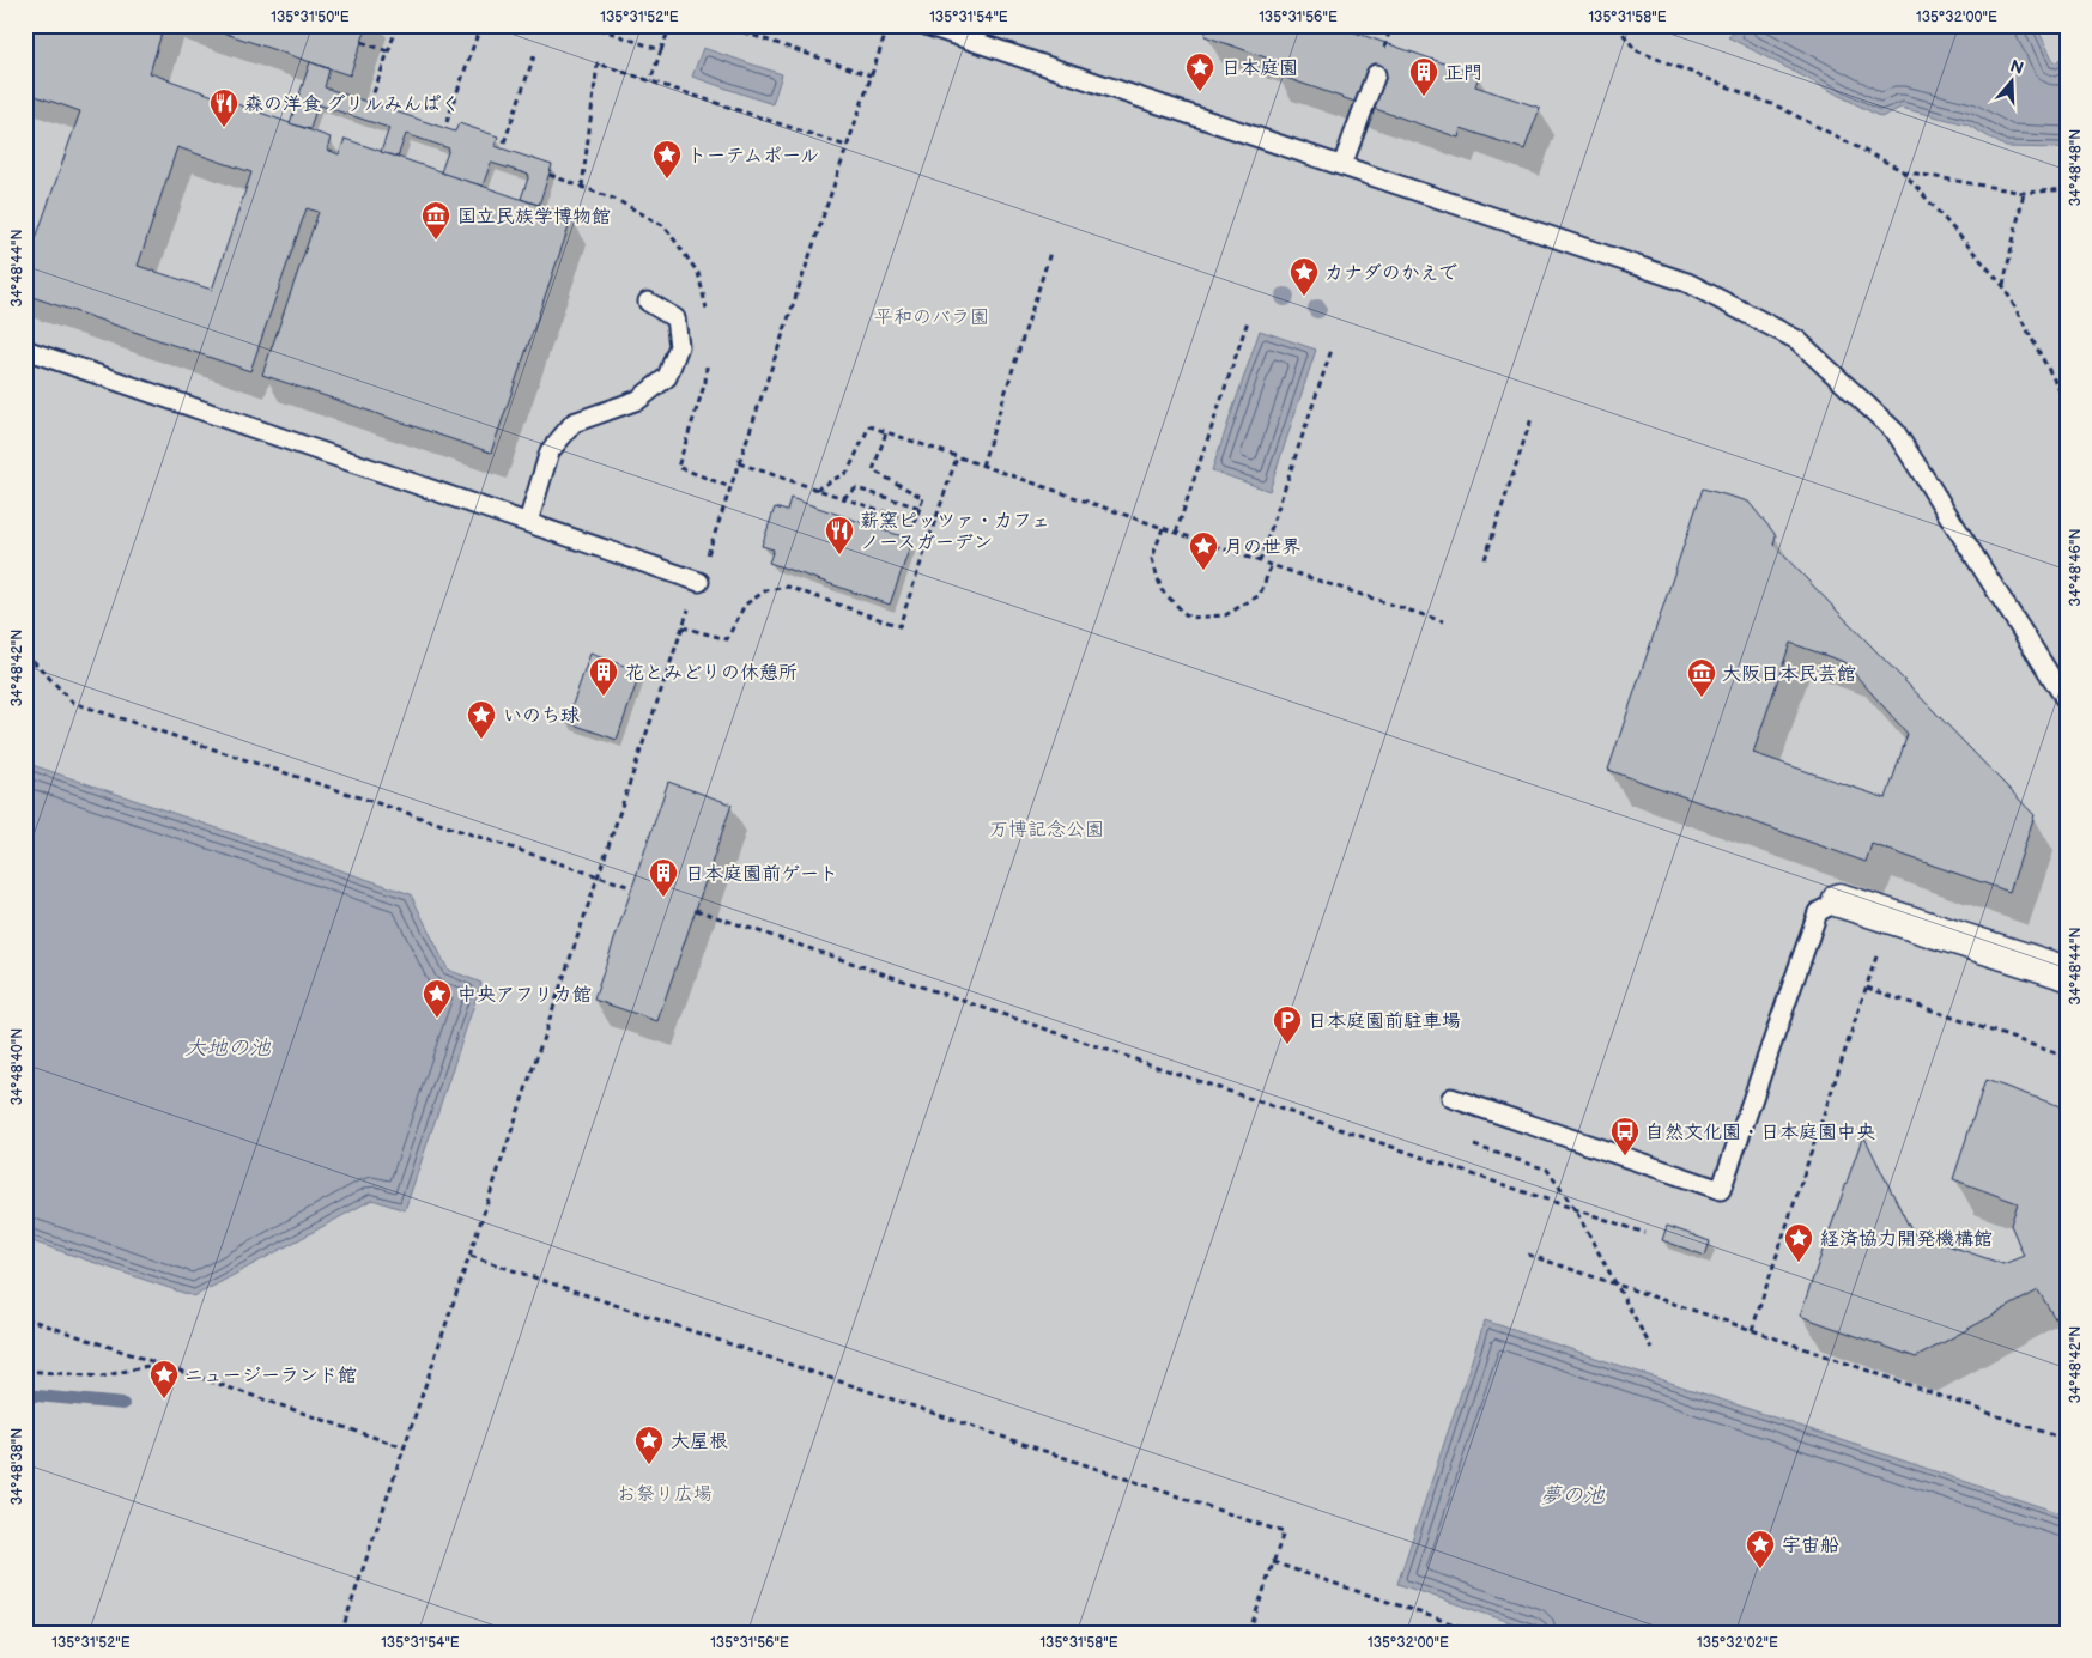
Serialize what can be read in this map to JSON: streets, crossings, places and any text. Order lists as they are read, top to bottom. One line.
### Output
{"water":["大地の池","夢の池"],"parks":["平和のバラ園","万博記念公園","お祭り広場"],"places":{"place":["日本庭園","トーテムポール","カナダのかえで","月の世界","いのち球","中央アフリカ館","経済協力開発機構館","ニュージーランド館","大屋根","宇宙船"],"building":["正門","花とみどりの休憩所","日本庭園前ゲート"],"restaurant":["森の洋食 グリルみんぱく","薪窯ピッツァ・カフェ ノースガーデン"],"museum":["国立民族学博物館","大阪日本民芸館"],"parking":["日本庭園前駐車場"],"bus stop":["自然文化園・日本庭園中央"]},"north":"top","coordinates":["135°31'50\"E","135°31'52\"E","135°31'54\"E","135°31'56\"E","135°31'58\"E","135°32'00\"E","34°48'48\"N","34°48'44\"N","34°48'46\"N","34°48'42\"N","34°48'40\"N","34°48'38\"N","135°32'02\"E"]}
